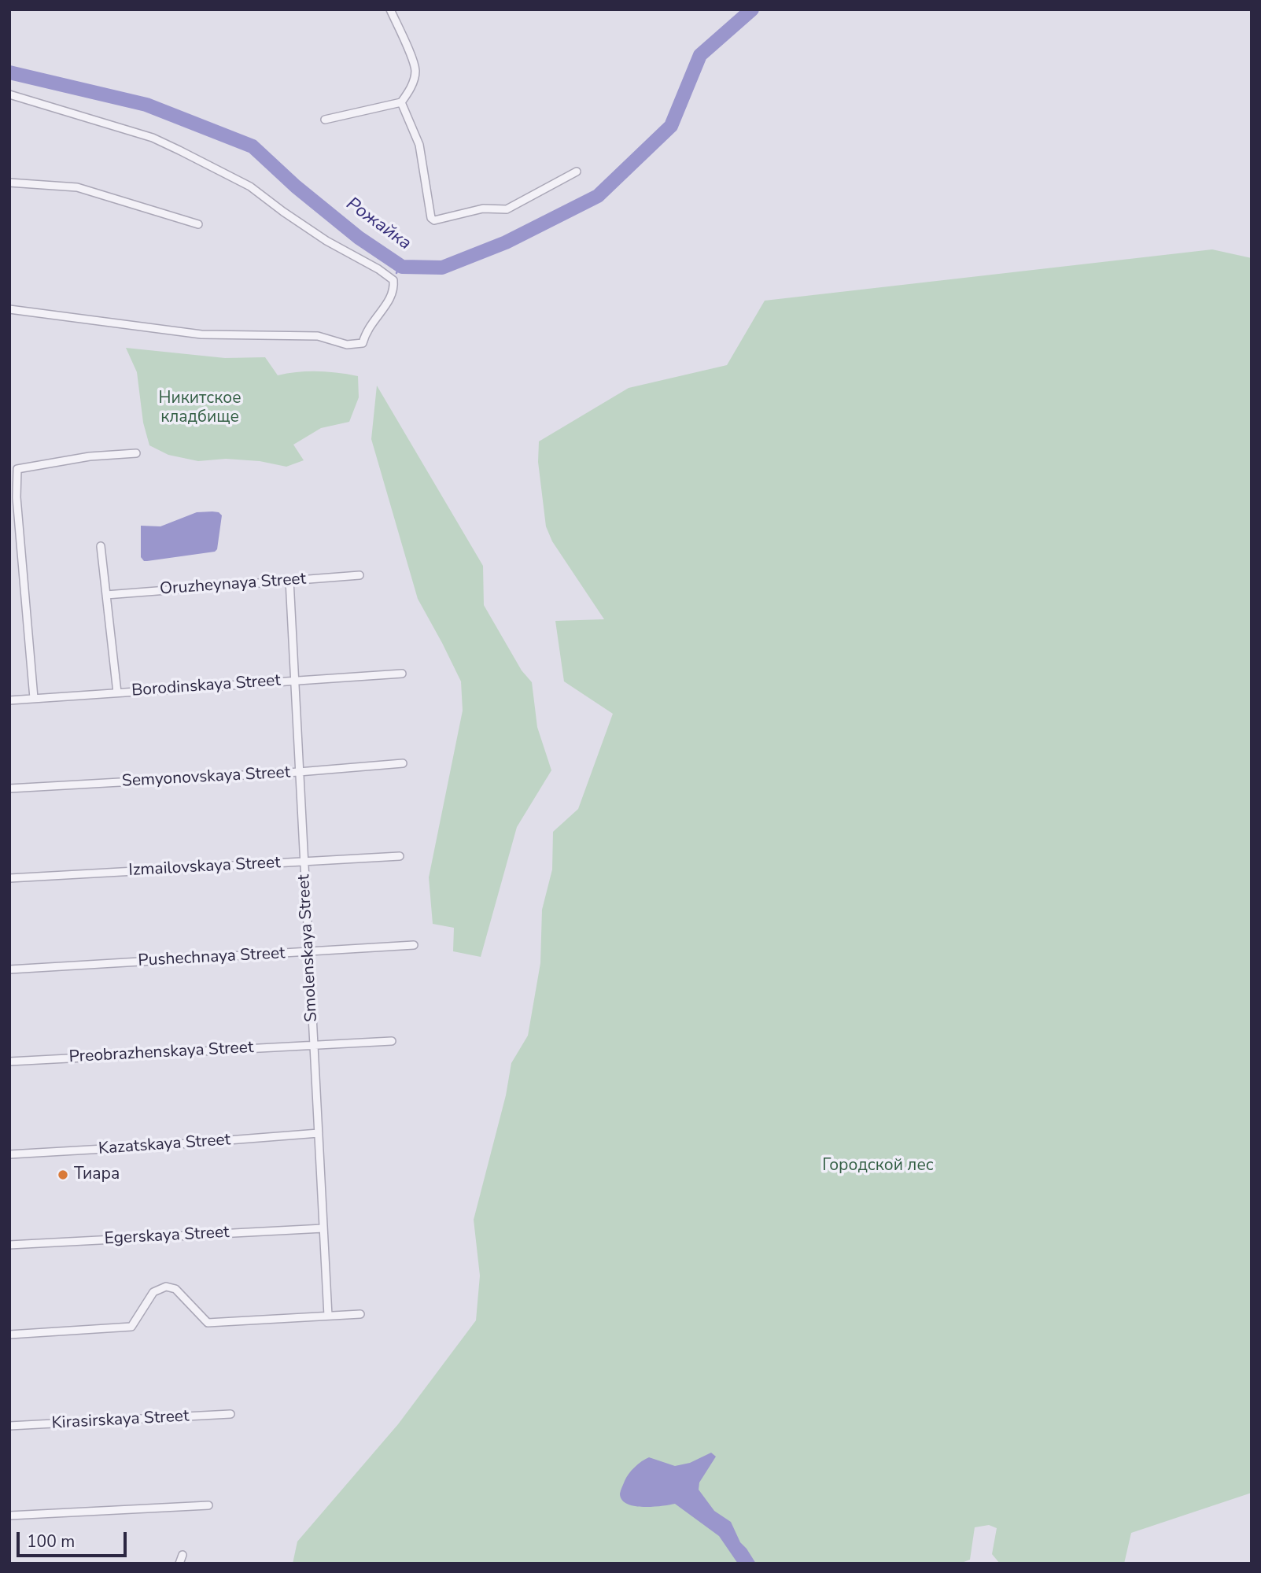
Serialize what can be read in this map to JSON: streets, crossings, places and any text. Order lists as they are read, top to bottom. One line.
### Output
{"streets":{"street":["Oruzheynaya Street","Borodinskaya Street","Semyonovskaya Street","Izmailovskaya Street","Smolenskaya Street","Pushechnaya Street","Preobrazhenskaya Street","Kazatskaya Street","Egerskaya Street","Kirasirskaya Street"]},"crossings":[["Oruzheynaya Street","Smolenskaya Street"],["Borodinskaya Street","Smolenskaya Street"],["Semyonovskaya Street","Smolenskaya Street"],["Izmailovskaya Street","Smolenskaya Street"],["Smolenskaya Street","Pushechnaya Street"],["Smolenskaya Street","Preobrazhenskaya Street"],["Smolenskaya Street","Kazatskaya Street"],["Smolenskaya Street","Egerskaya Street"]],"water":["Рожайка"],"parks":["Никитское кладбище","Городской лес"],"places":["Тиара"],"scale_bar":"100 m"}
